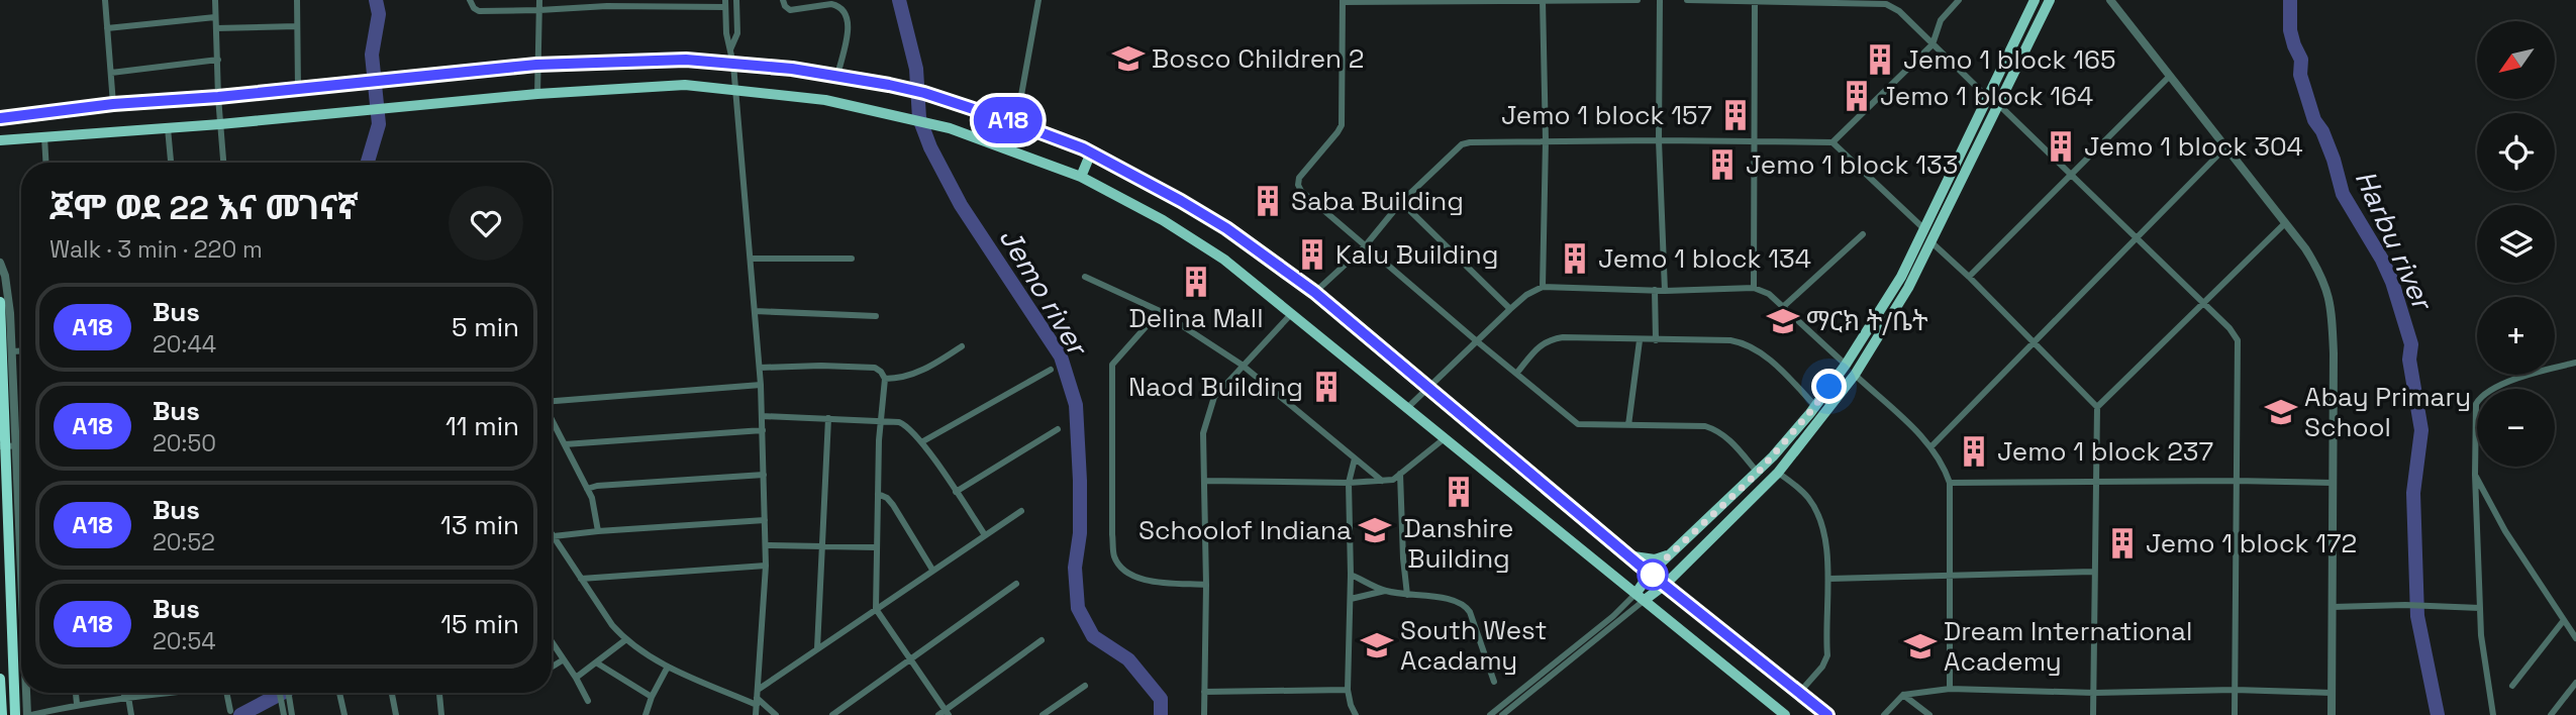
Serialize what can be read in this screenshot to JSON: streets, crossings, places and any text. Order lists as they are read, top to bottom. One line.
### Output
{"water":["Harbu river","Jemo river"],"places":{"school or university":["Bosco Children 2","ማርክ ት/ቤት","Abay Primary School","Schoolof Indiana","South West Acadamy","Dream International Academy"],"building":["Jemo 1 block 165","Jemo 1 block 164","Jemo 1 block 157","Jemo 1 block 304","Jemo 1 block 133","Saba Building","Kalu Building","Jemo 1 block 134","Delina Mall","Naod Building","Jemo 1 block 237","Danshire Building","Jemo 1 block 172"]},"lines":["bus line A18"],"north":"bottom left","page":{"on_map":"A18","map_buttons":["+","−"],"heading":["ጆሞ ወደ 22 እና መገናኛ","Walk · 3 min · 220 m"],"list":[{"mark":"A18","name":"Bus","note":"20:44","value":"5 min"},{"mark":"A18","name":"Bus","note":"20:50","value":"11 min"},{"mark":"A18","name":"Bus","note":"20:52","value":"13 min"},{"mark":"A18","name":"Bus","note":"20:54","value":"15 min"}]}}
